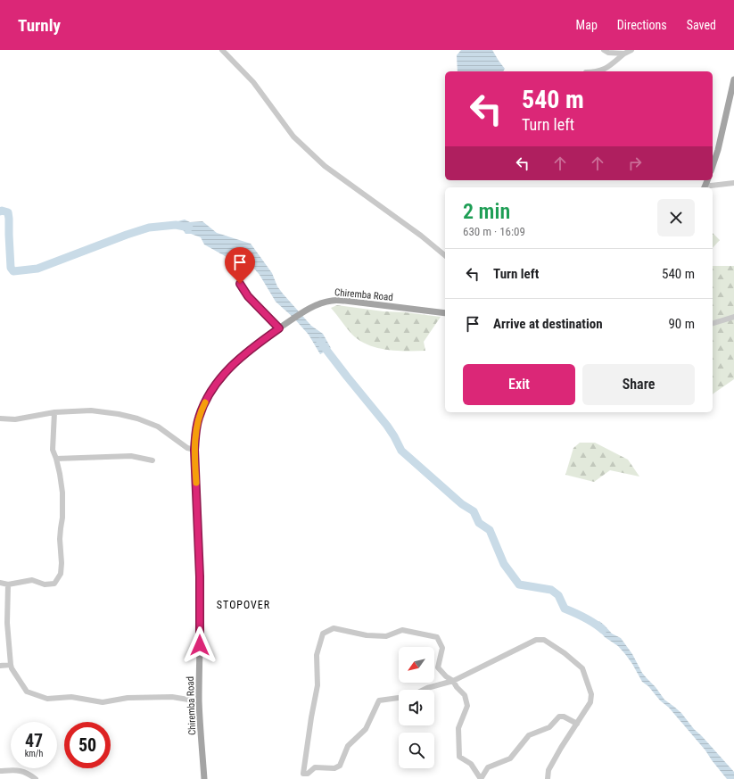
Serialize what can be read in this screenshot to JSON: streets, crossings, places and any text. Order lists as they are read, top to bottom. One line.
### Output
{"streets":{"main road":["Chiremba Road"]},"districts":["STOPOVER"],"north":"bottom left","page":{"header":"Turnly","nav":["Map","Directions","Saved"],"turn":["540 m","Turn left"],"heading":["2 min","630 m · 16:09"],"list":[{"name":"Turn left","value":"540 m"},{"name":"Arrive at destination","value":"90 m"}],"buttons":["Exit","Share"],"speed":"47 km/h","limit":"50"}}
